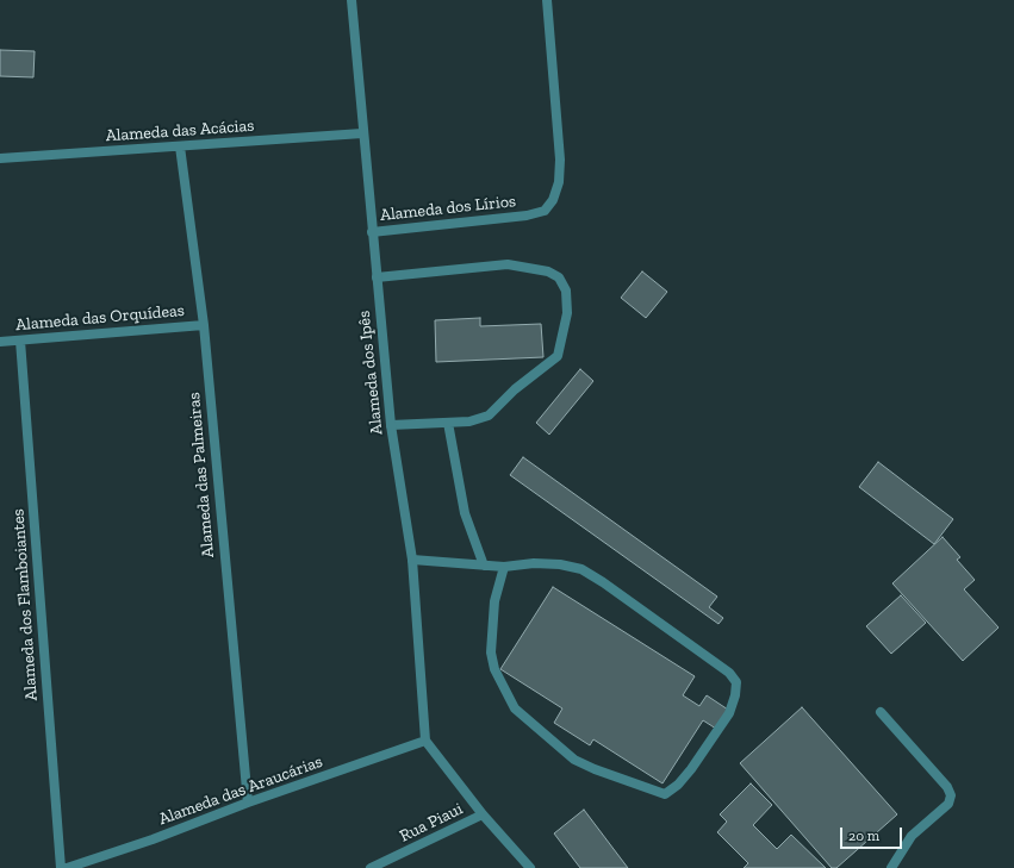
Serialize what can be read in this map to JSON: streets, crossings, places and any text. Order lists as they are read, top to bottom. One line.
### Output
{"streets":{"street":["Alameda das Acácias","Alameda dos Lírios","Alameda das Orquídeas","Alameda dos Ipês","Alameda das Palmeiras","Alameda dos Flamboiantes","Alameda das Araucárias","Rua Piaui"]},"crossings":[["Alameda das Acácias","Alameda dos Ipês"],["Alameda das Acácias","Alameda das Palmeiras"],["Alameda dos Lírios","Alameda dos Ipês"],["Alameda das Orquídeas","Alameda das Palmeiras"],["Alameda das Orquídeas","Alameda dos Flamboiantes"],["Alameda dos Ipês","Alameda das Araucárias"],["Alameda das Palmeiras","Alameda das Araucárias"]],"scale_bar":"20 m"}
